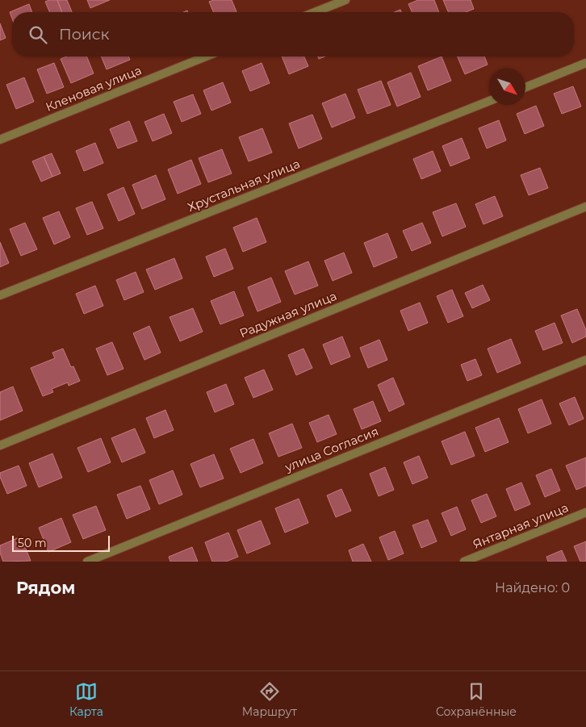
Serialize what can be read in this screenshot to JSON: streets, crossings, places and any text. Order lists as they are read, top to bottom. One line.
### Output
{"streets":{"street":["Кленовая улица","Хрустальная улица","Радужная улица","улица Согласия","Янтарная улица"]},"scale_bar":"50 m","north":"bottom right","page":{"search":"Поиск","scale":"50 m","heading":["Рядом","Найдено: 0"],"nav":["Карта","Маршрут","Сохранённые"]}}
